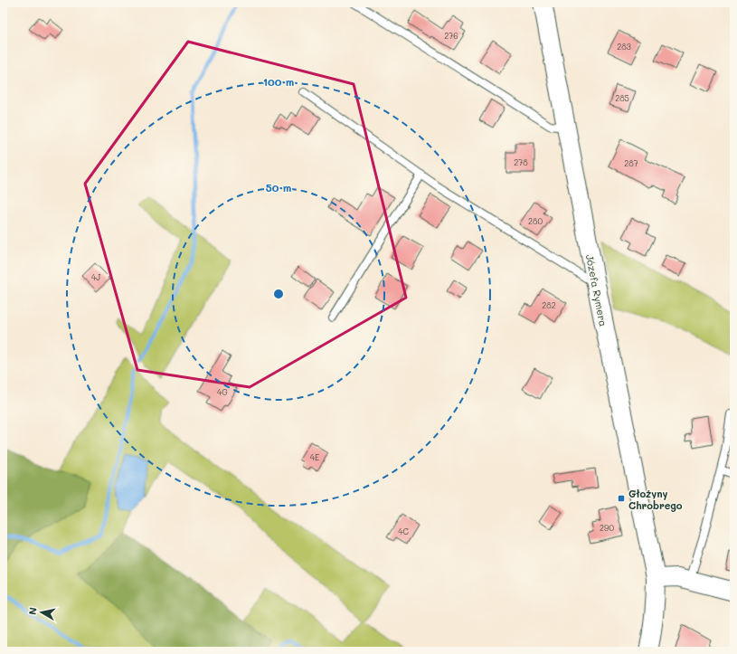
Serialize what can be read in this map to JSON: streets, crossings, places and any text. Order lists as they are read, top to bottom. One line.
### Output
{"streets":{"street":["Józefa Rymera"]},"places":{"transit":["Głożyny Chrobrego"]},"house_numbers":["276","283","285","278","287","280","4J","282","4G","4E","290","4C"],"north":"left","rings":["100 m","50 m"]}
